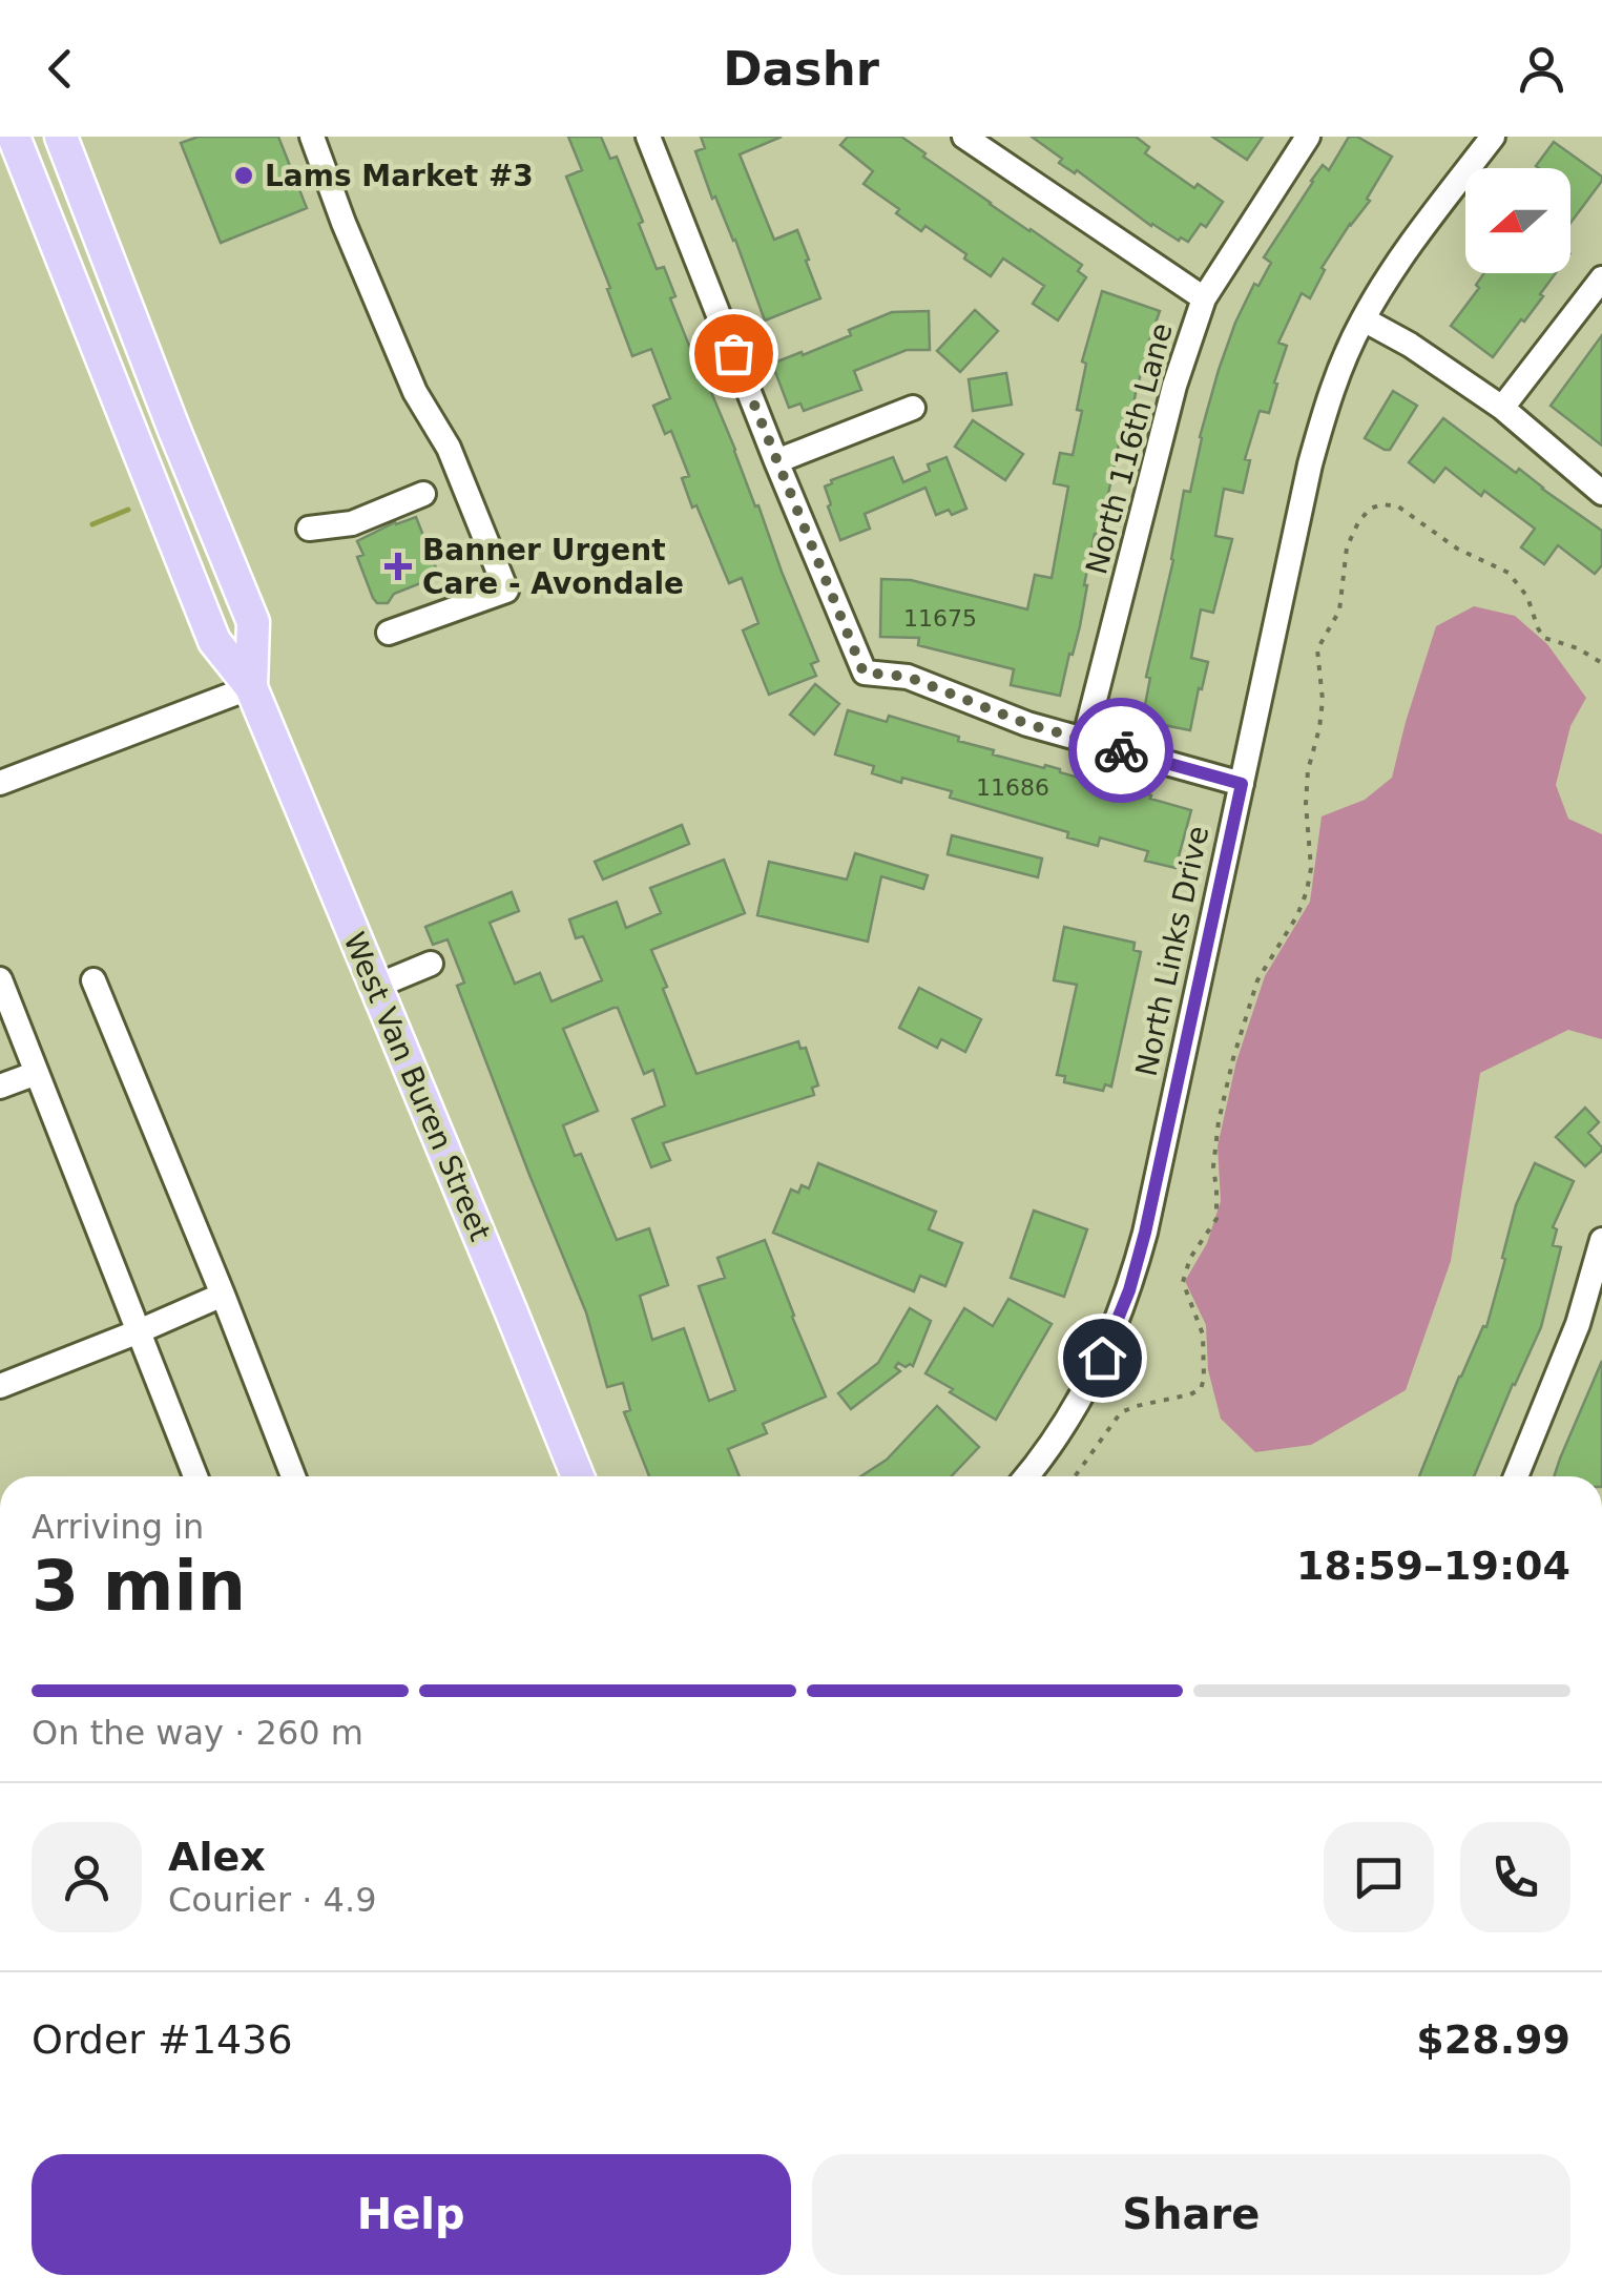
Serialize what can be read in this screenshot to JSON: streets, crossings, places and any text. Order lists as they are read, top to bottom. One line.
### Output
{"streets":{"main road":["West Van Buren Street"],"street":["North 116th Lane","North Links Drive"]},"places":{"other":["Lams Market #3"],"health":["Banner Urgent Care - Avondale"]},"house_numbers":["11675","11686"],"north":"left","page":{"header":"Dashr","heading":["3 min","Arriving in","18:59–19:04"],"panel":["Alex","Courier · 4.9","Order #1436","$28.99"],"bar":"On the way · 260 m","buttons":["Help","Share"]}}
